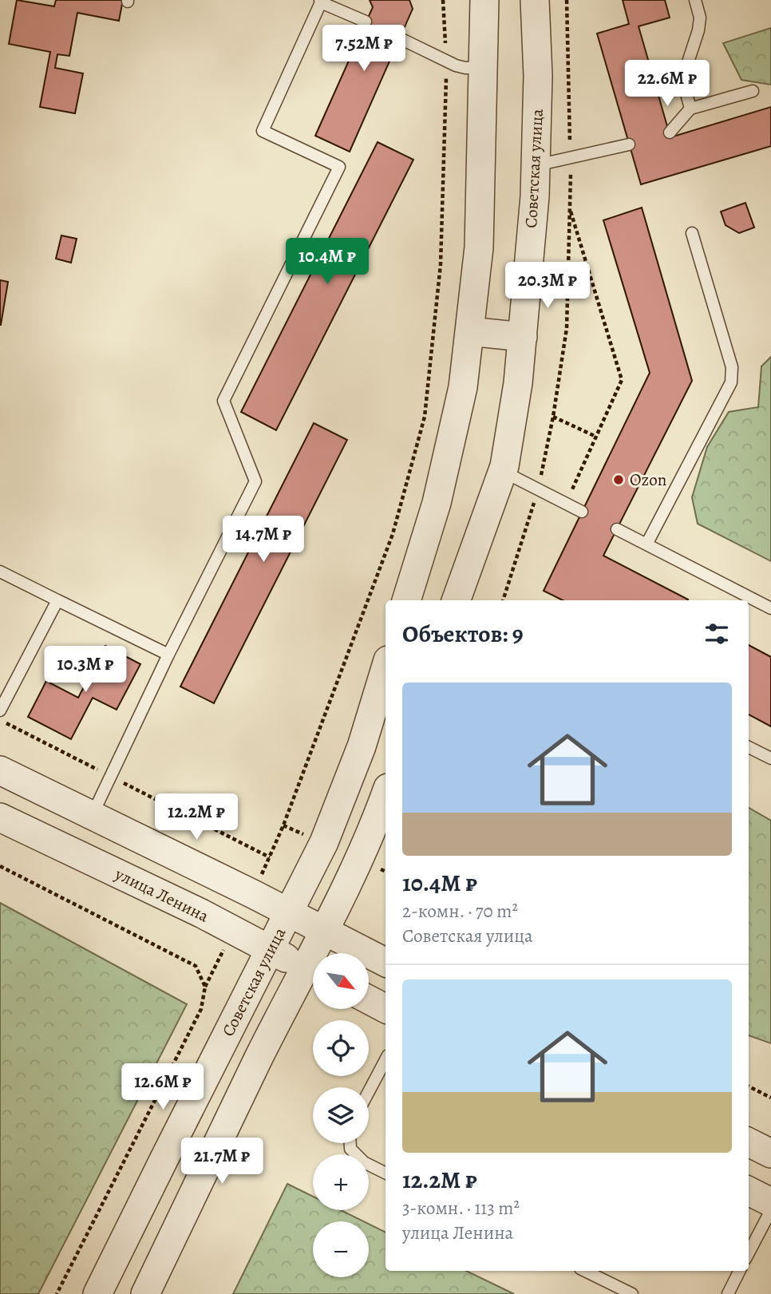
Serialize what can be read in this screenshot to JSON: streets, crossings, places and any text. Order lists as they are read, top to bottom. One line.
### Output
{"streets":{"street":["Советская улица","улица Ленина"]},"crossings":[["Советская улица","улица Ленина"]],"places":["Ozon"],"north":"bottom right","page":{"price":["7.52M ₽","22.6M ₽","10.4M ₽","20.3M ₽","14.7M ₽","10.3M ₽","12.2M ₽","12.6M ₽","21.7M ₽"],"heading":"Объектов: 9","list":[{"name":"10.4M ₽","note":"2-комн. · 70 m² · Советская улица"},{"name":"12.2M ₽","note":"3-комн. · 113 m² · улица Ленина"}],"map_buttons":["+","−"]}}
